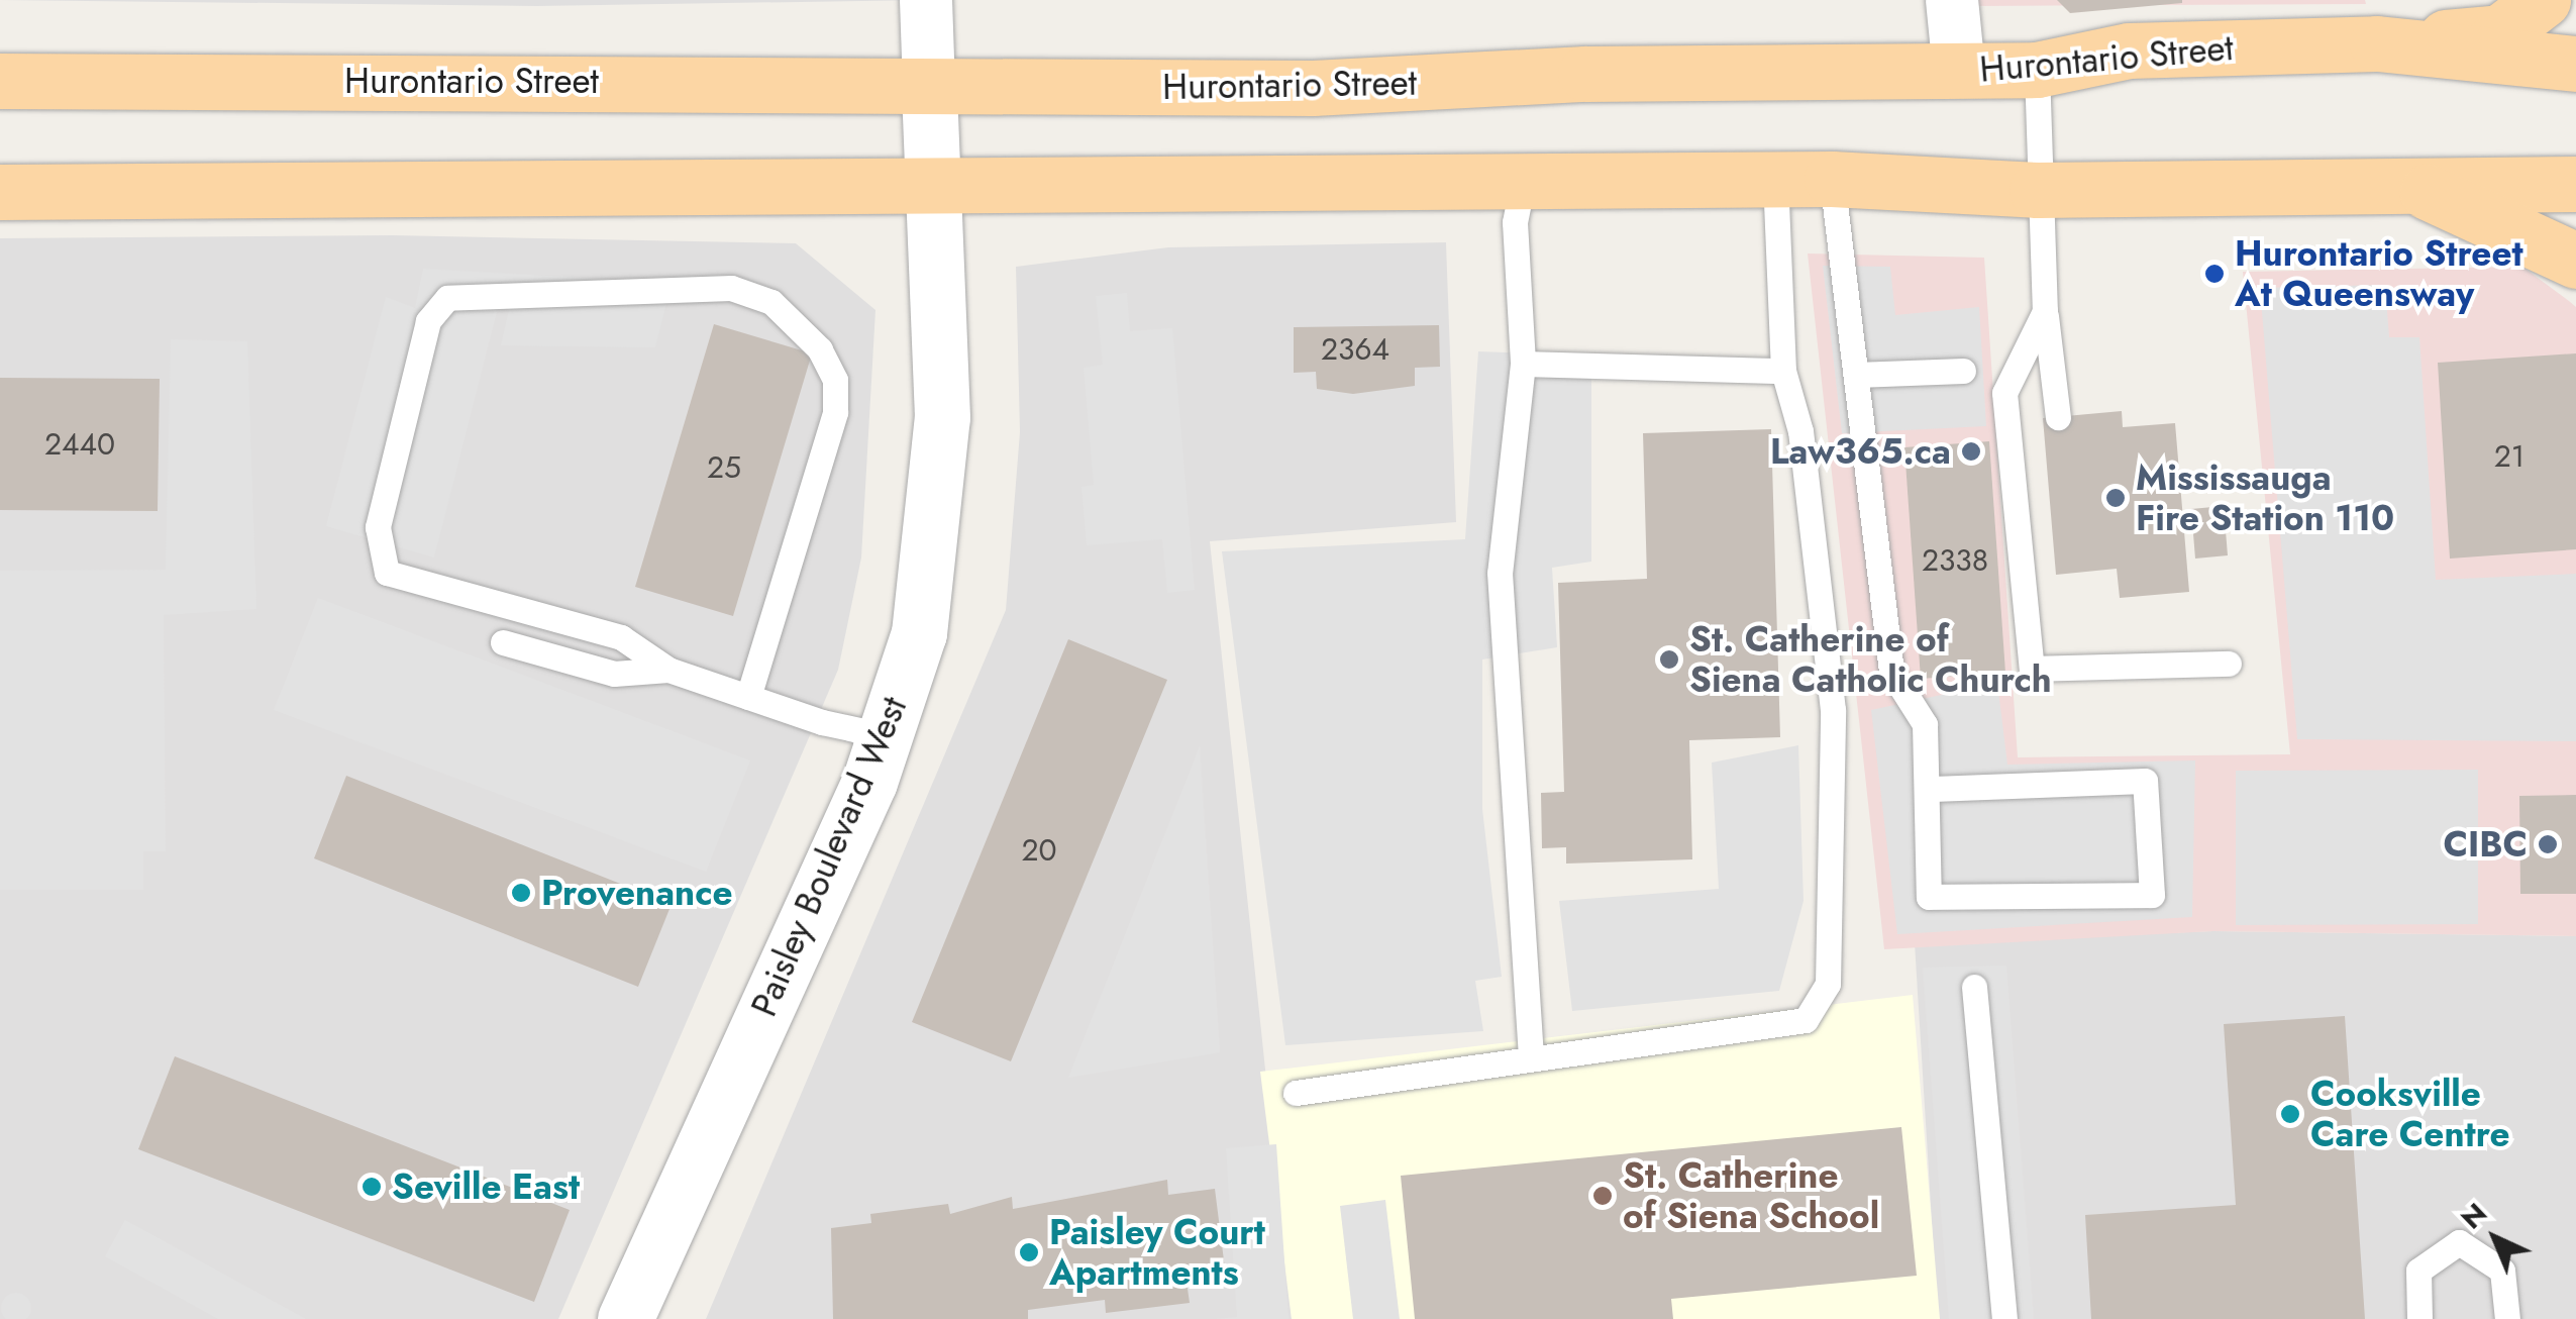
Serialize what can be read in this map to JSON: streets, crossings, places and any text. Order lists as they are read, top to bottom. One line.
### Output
{"streets":{"main road":["Hurontario Street"],"street":["Paisley Boulevard West"]},"crossings":[["Hurontario Street","Paisley Boulevard West"]],"places":["Hurontario Street At Queensway","Law365.ca","Mississauga Fire Station 110","St. Catherine of Siena Catholic Church","CIBC","Provenance","Cooksville Care Centre","Seville East","St. Catherine of Siena School","Paisley Court Apartments"],"house_numbers":["2364","2440","21","25","2338","20"],"north":"top left"}
